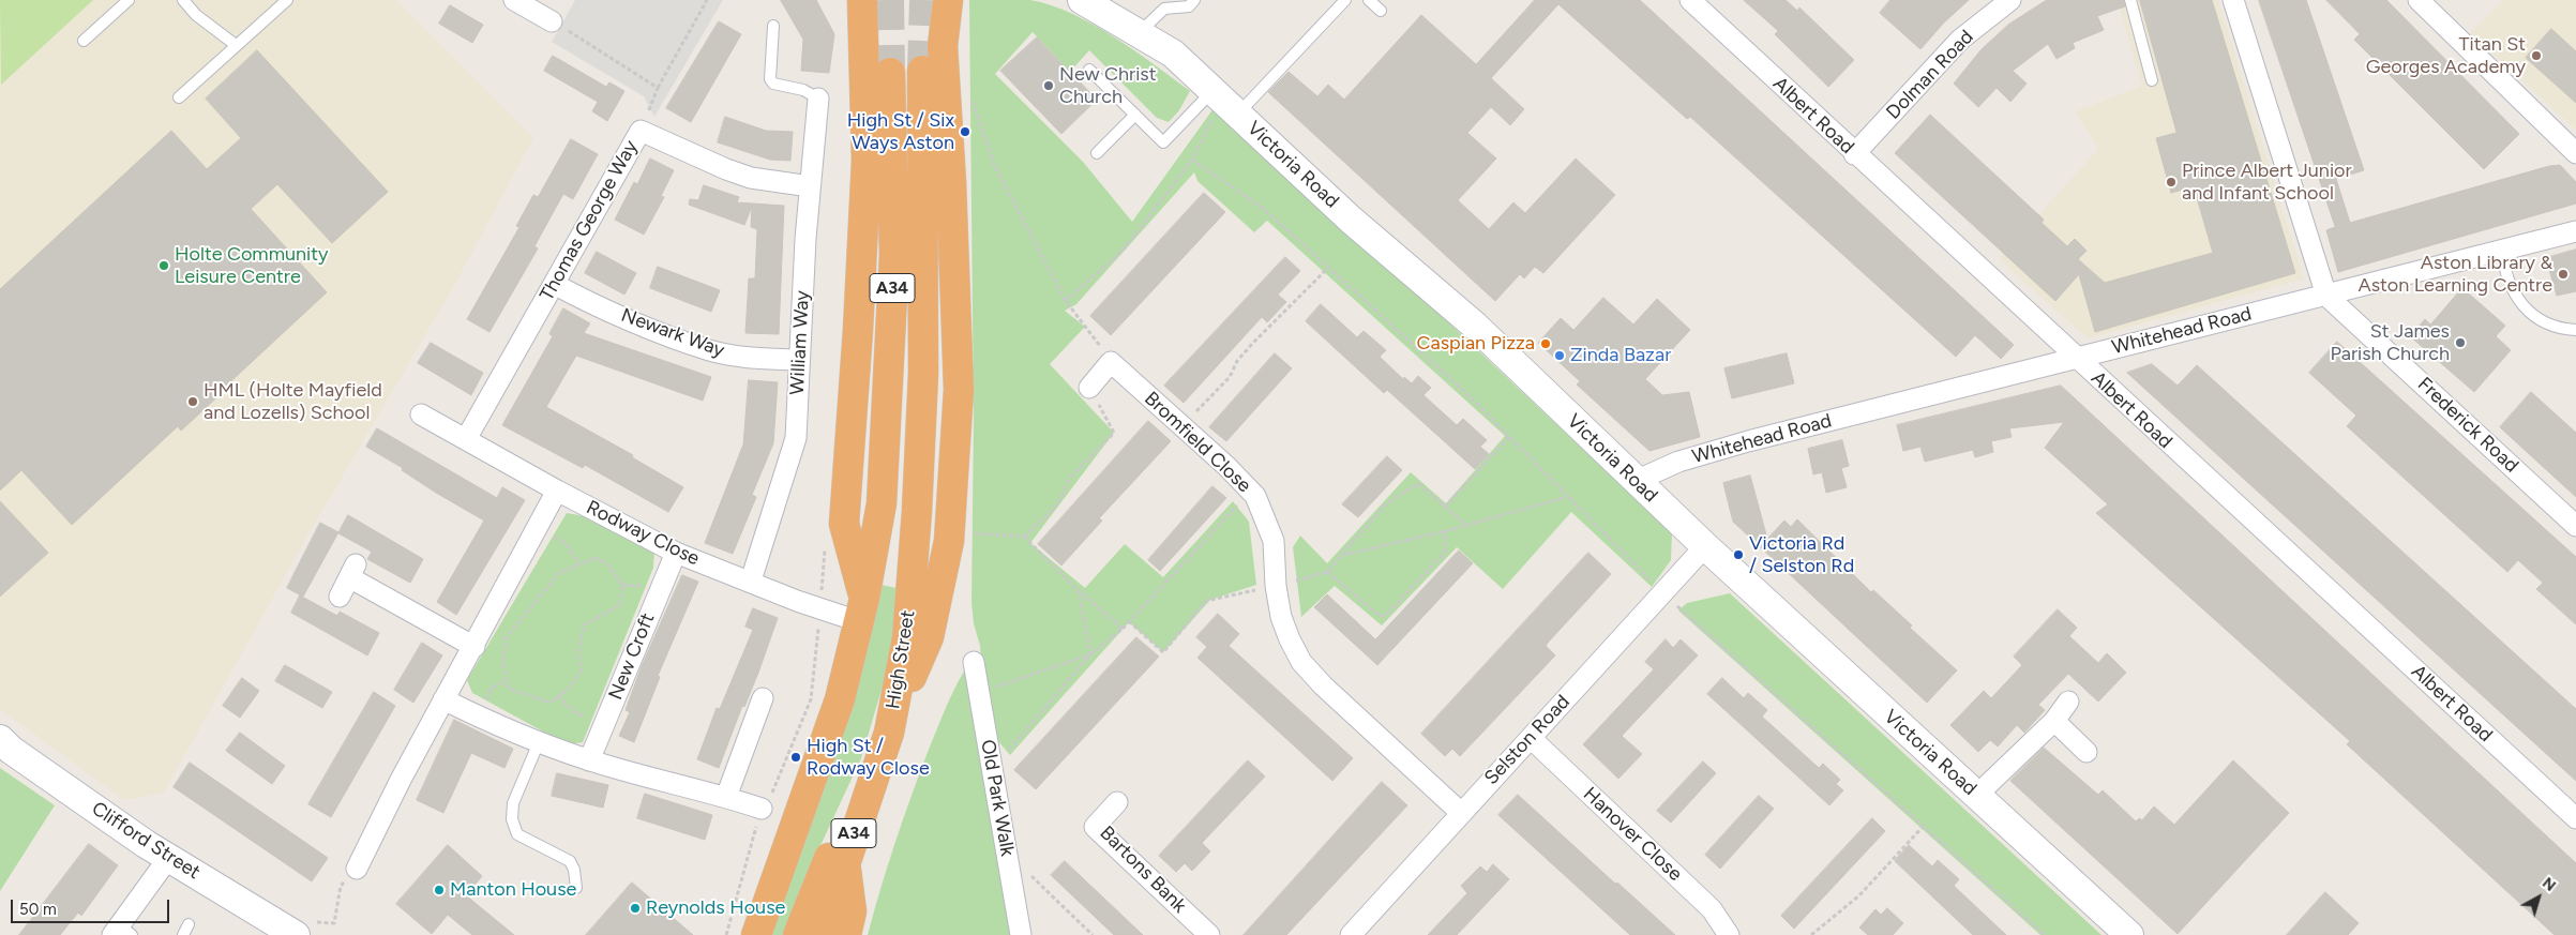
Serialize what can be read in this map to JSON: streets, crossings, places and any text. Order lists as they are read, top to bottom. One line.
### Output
{"streets":{"highway":["A34","High Street"],"street":["Dolman Road","Albert Road","Victoria Road","Thomas George Way","Whitehead Road","Newark Way","William Way","Frederick Road","Bromfield Close","Rodway Close","New Croft","Selston Road","Old Park Walk","Hanover Close","Clifford Street","Bartons Bank"]},"crossings":[["Dolman Road","Albert Road"],["Albert Road","Whitehead Road"],["Victoria Road","Whitehead Road"],["Victoria Road","Selston Road"],["Thomas George Way","Newark Way"],["Thomas George Way","William Way"],["Thomas George Way","Rodway Close"],["A34","Rodway Close"],["A34","High Street"],["Whitehead Road","Frederick Road"],["Newark Way","William Way"],["William Way","Rodway Close"],["Bromfield Close","Selston Road"],["Rodway Close","New Croft"],["Selston Road","Hanover Close"]],"places":["Titan St Georges Academy","New Christ Church","High St / Six Ways Aston","Prince Albert Junior and Infant School","Holte Community Leisure Centre","Aston Library & Aston Learning Centre","St James Parish Church","Caspian Pizza","Zinda Bazar","HML (Holte Mayfield and Lozells) School","Victoria Rd / Selston Rd","High St / Rodway Close","Manton House","Reynolds House"],"scale_bar":"50 m","north":"top right"}
